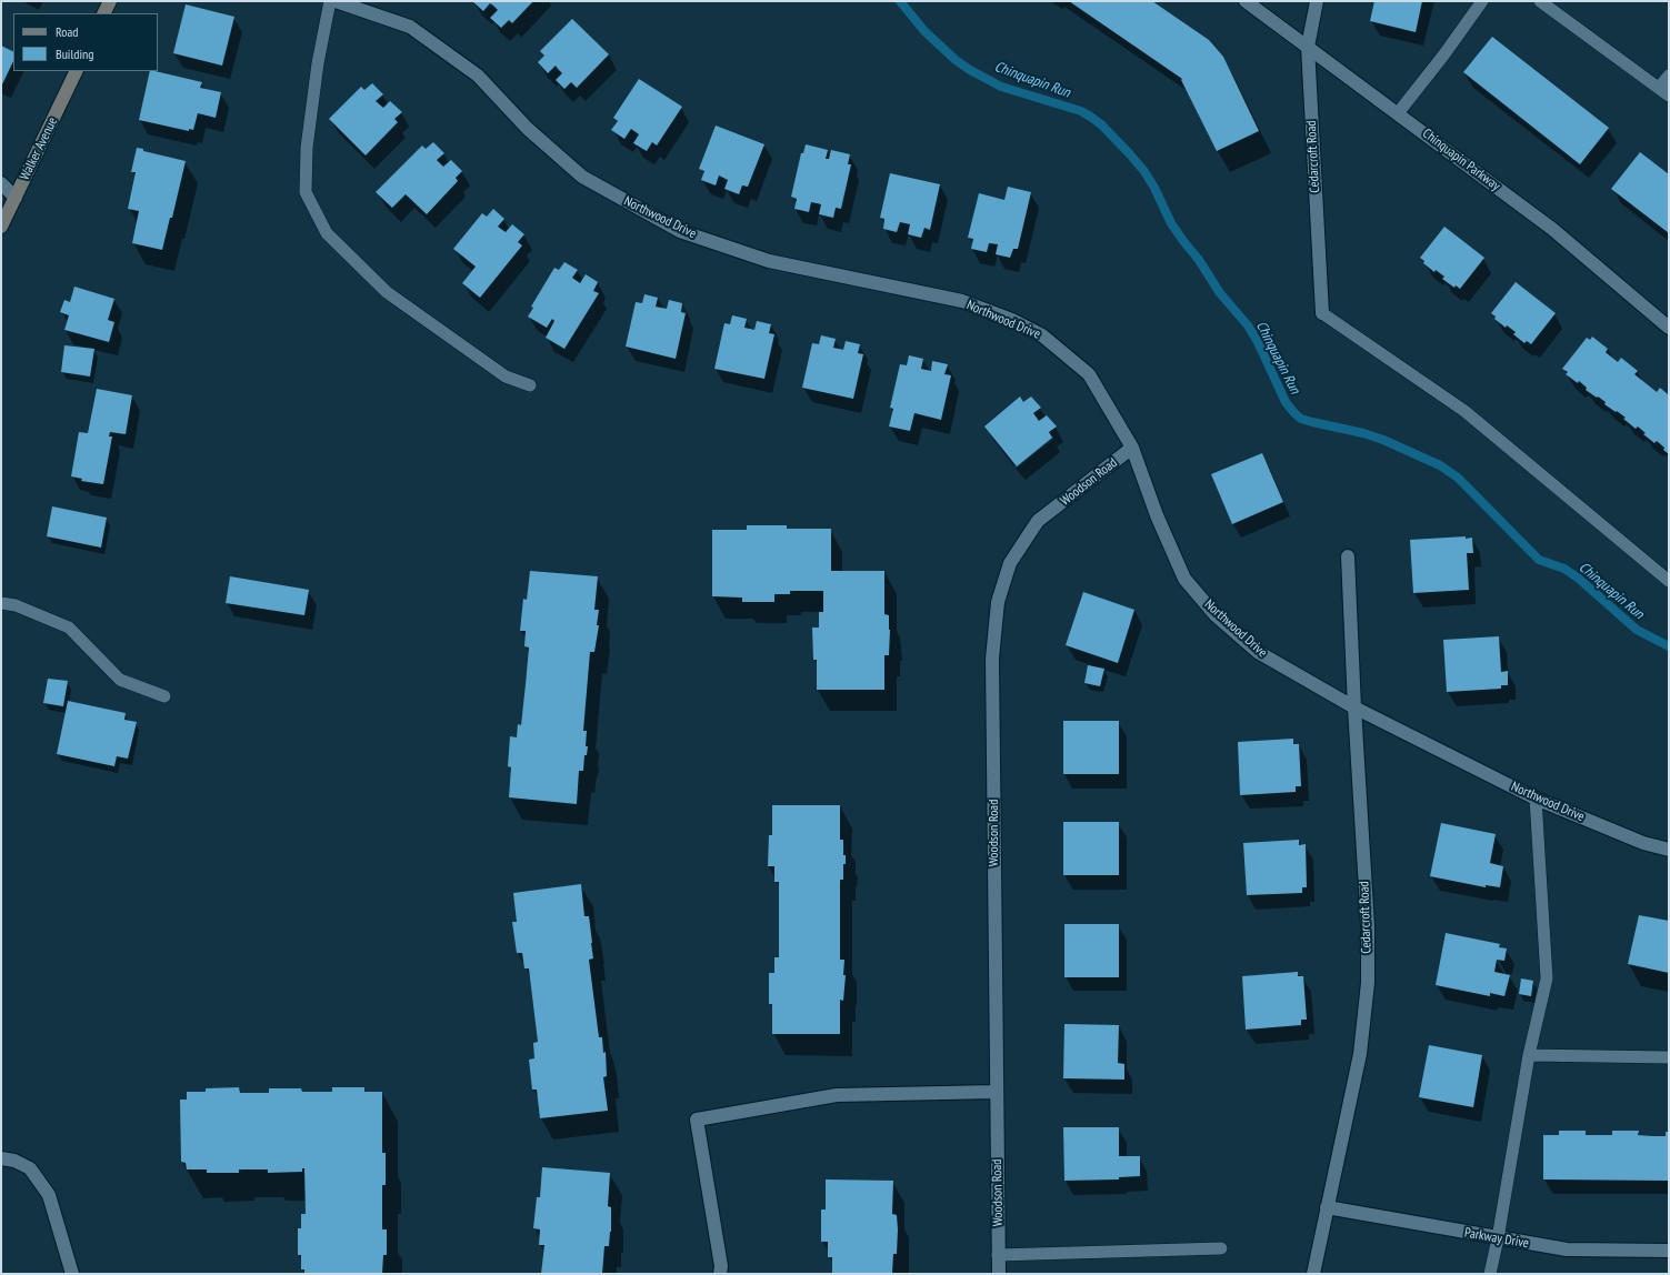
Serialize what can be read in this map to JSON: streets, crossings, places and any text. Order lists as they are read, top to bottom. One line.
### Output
{"streets":{"street":["Walker Avenue","Cedarcroft Road","Chinquapin Parkway","Northwood Drive","Woodson Road","Parkway Drive"]},"crossings":[["Cedarcroft Road","Chinquapin Parkway"],["Cedarcroft Road","Northwood Drive"],["Cedarcroft Road","Parkway Drive"],["Northwood Drive","Woodson Road"]],"water":["Chinquapin Run"],"legend":["Road","Building"]}
